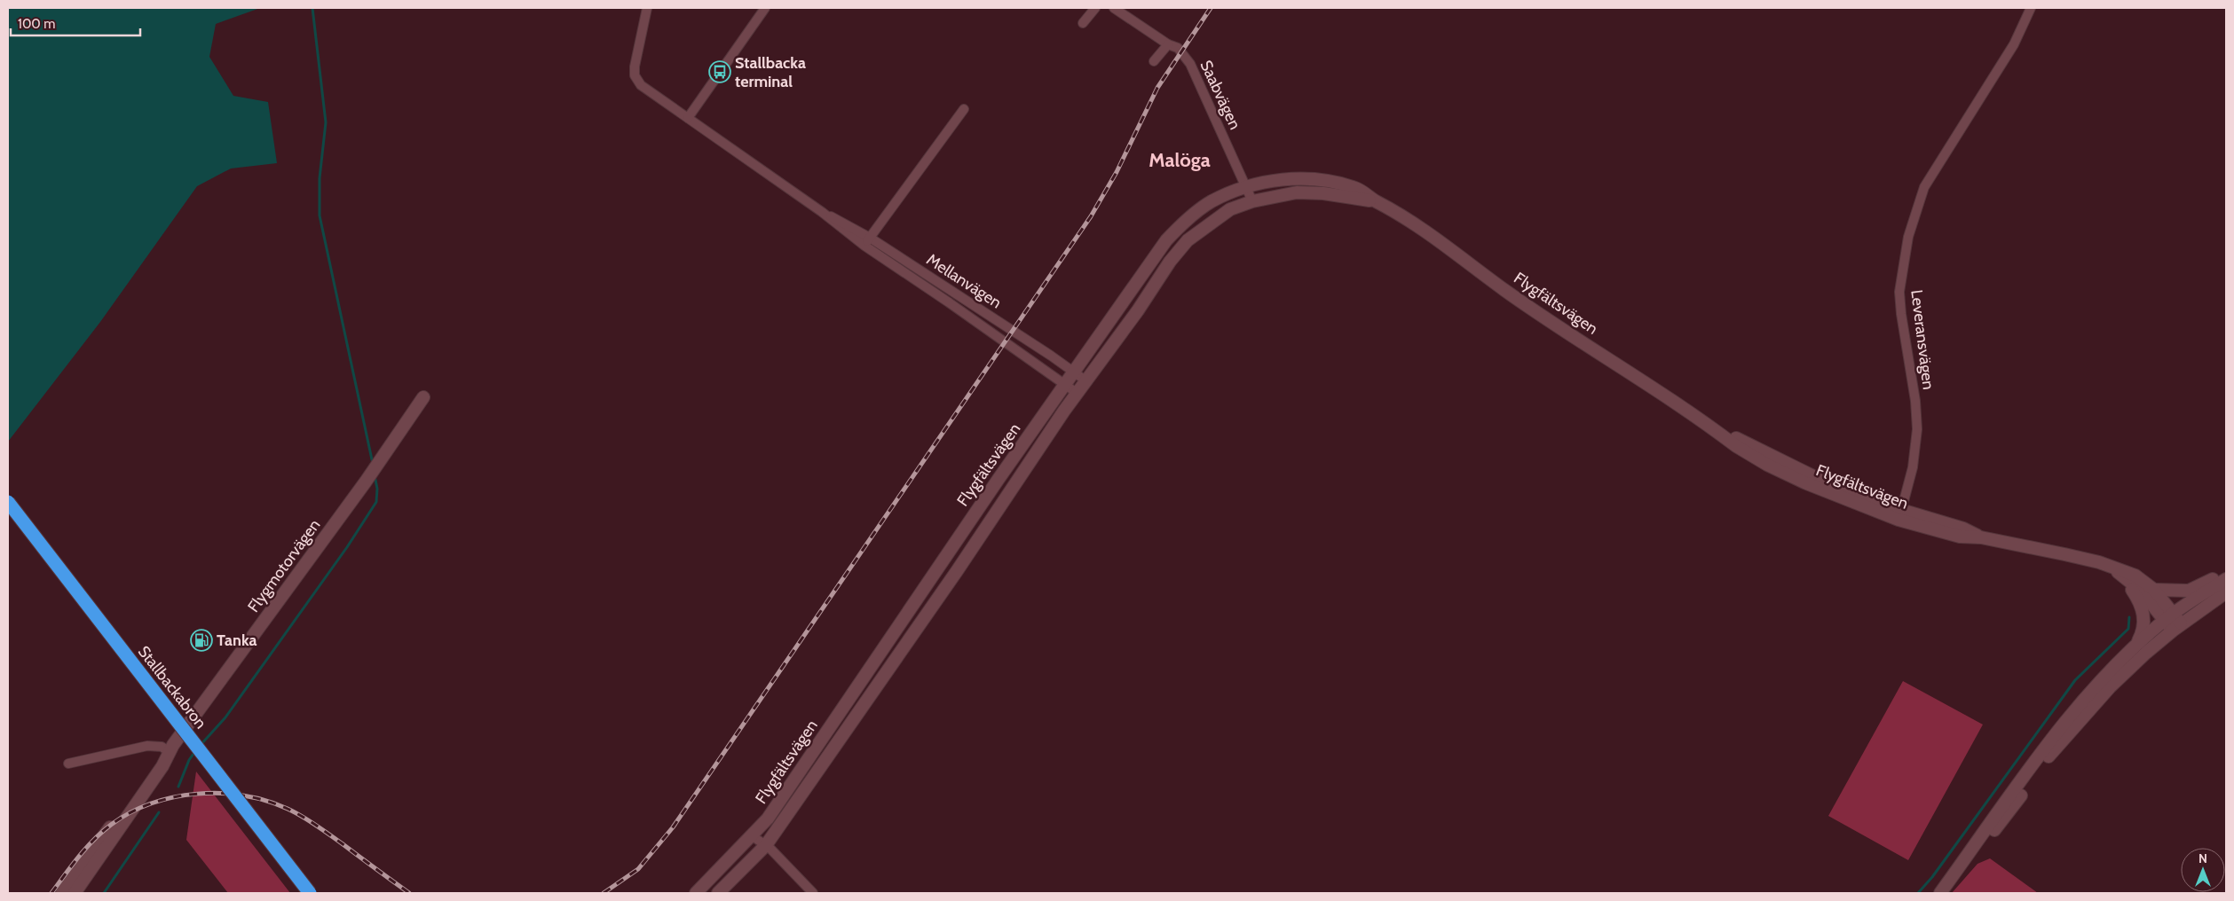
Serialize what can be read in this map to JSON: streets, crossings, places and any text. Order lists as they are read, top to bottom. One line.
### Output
{"streets":{"highway":["Stallbackabron"],"street":["Saabvägen","Mellanvägen","Flygfältsvägen","Leveransvägen","Flygmotorvägen"]},"crossings":[["Saabvägen","Flygfältsvägen"],["Mellanvägen","Flygfältsvägen"],["Flygfältsvägen","Leveransvägen"]],"districts":["Malöga"],"places":{"bus stop":["Stallbacka terminal"],"fuel station":["Tanka"]},"scale_bar":"100 m","north":"top"}
